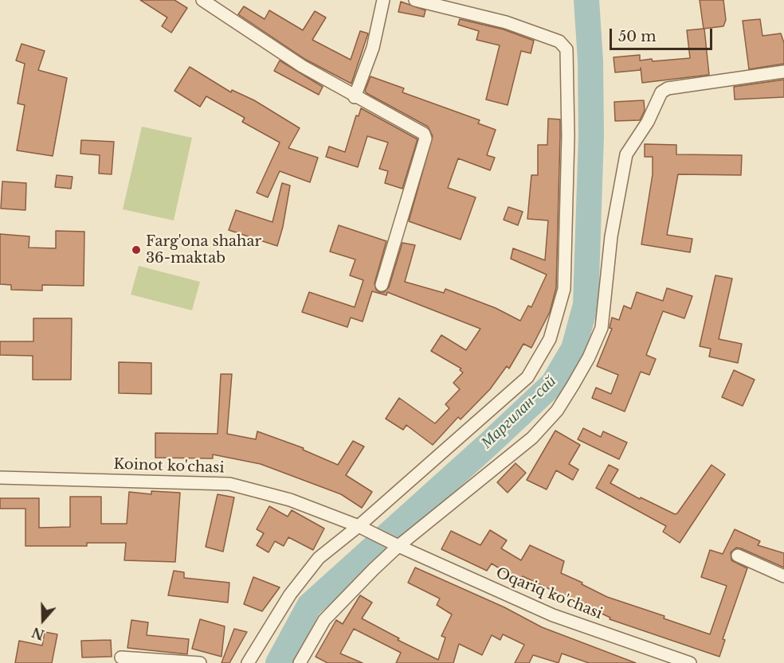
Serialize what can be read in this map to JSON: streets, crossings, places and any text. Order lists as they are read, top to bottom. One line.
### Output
{"streets":{"street":["Koinot ko'chasi","Oqariq ko'chasi"]},"crossings":[["Koinot ko'chasi","Oqariq ko'chasi"]],"water":["Маргилан-сай"],"places":["Farg'ona shahar 36-maktab"],"scale_bar":"50 m","north":"bottom"}
